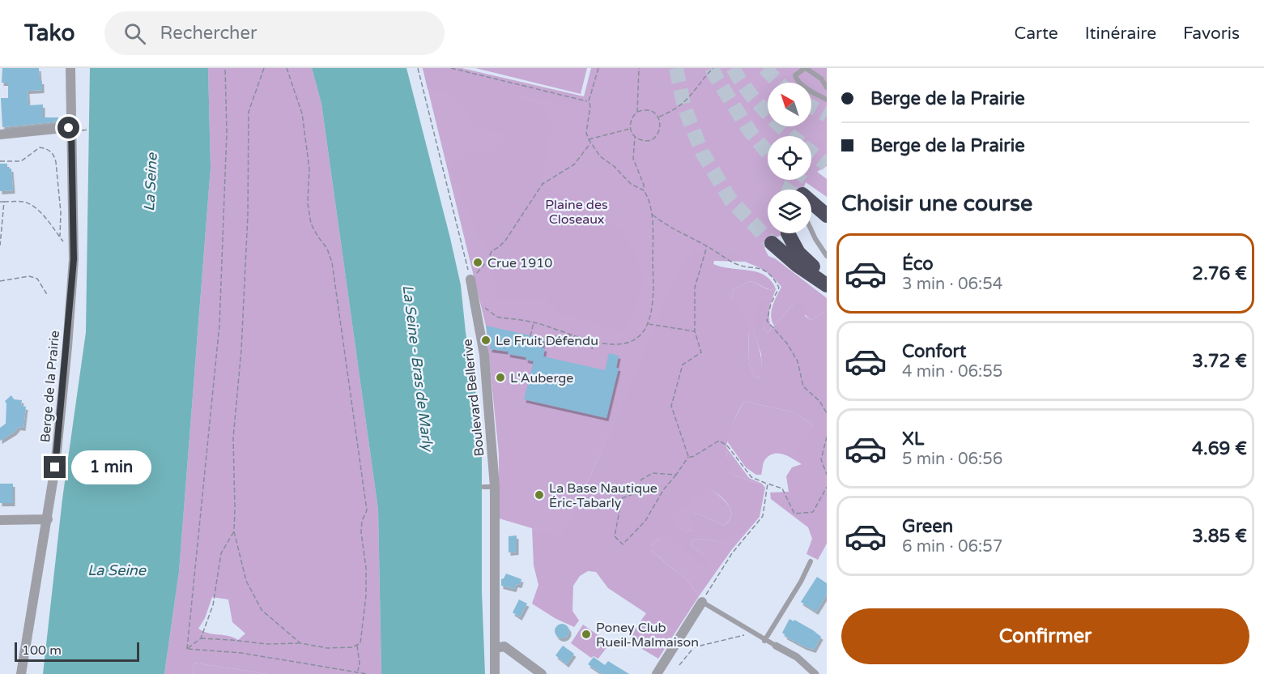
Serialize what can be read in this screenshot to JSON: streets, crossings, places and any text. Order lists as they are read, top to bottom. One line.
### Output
{"streets":{"street":["Berge de la Prairie","Boulevard Bellerive"]},"water":["La Seine","La Seine - Bras de Marly"],"parks":["Plaine des Closeaux"],"places":["Crue 1910","Le Fruit Défendu","L'Auberge","La Base Nautique Éric-Tabarly","Poney Club Rueil-Malmaison"],"scale_bar":"100 m","north":"top left","page":{"header":"Tako","search":"Rechercher","nav":["Carte","Itinéraire","Favoris"],"banner":["Berge de la Prairie","Berge de la Prairie"],"heading":"Choisir une course","list":[{"name":"Éco","note":"3 min · 06:54","value":"2.76 €"},{"name":"Confort","note":"4 min · 06:55","value":"3.72 €"},{"name":"XL","note":"5 min · 06:56","value":"4.69 €"},{"name":"Green","note":"6 min · 06:57","value":"3.85 €"}],"bubble":"1 min","buttons":"Confirmer","scale":"100 m"}}
